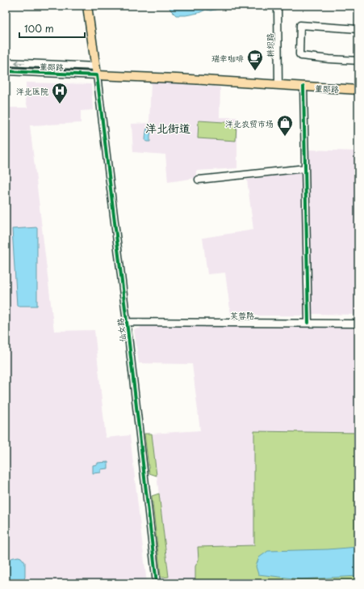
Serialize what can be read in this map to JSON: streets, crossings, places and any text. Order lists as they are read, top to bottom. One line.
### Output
{"streets":{"main road":["董郎路","仙女路"],"street":["耕织路","芙蓉路"]},"crossings":[["耕织路","董郎路"],["董郎路","仙女路"],["芙蓉路","仙女路"]],"districts":["洋北街道"],"places":{"cafe":["瑞幸咖啡"],"hospital":["洋北医院"],"shop":["洋北农贸市场"]},"scale_bar":"100 m"}
